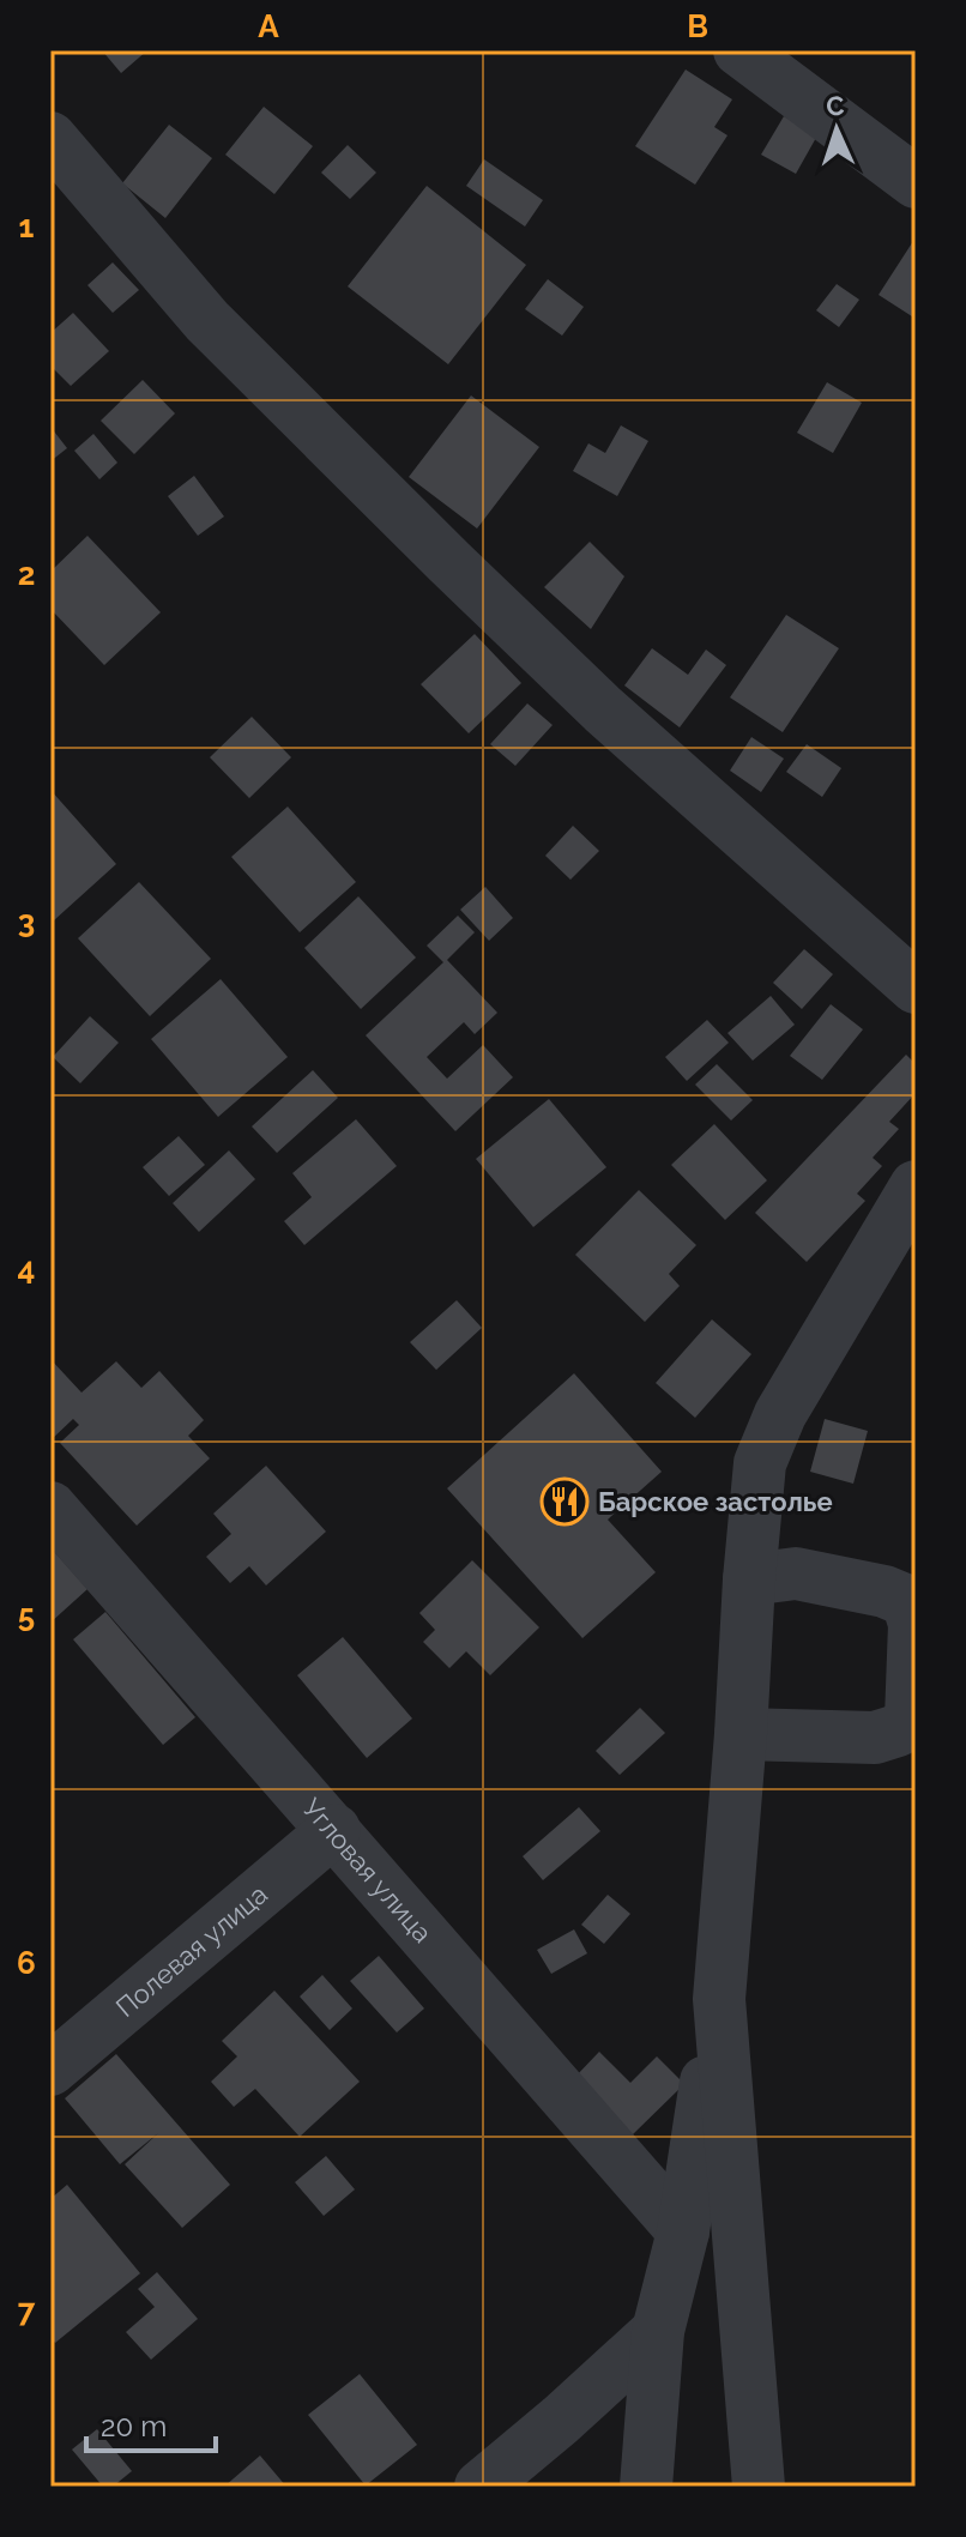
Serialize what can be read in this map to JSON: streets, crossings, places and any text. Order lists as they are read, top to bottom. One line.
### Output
{"streets":{"street":["Угловая улица","Полевая улица"]},"crossings":[["Угловая улица","Полевая улица"]],"places":{"restaurant":["Барское застолье"]},"scale_bar":"20 m","north":"top","grid":{"columns":["A","B"],"rows":["1","2","3","4","5","6","7"]}}
